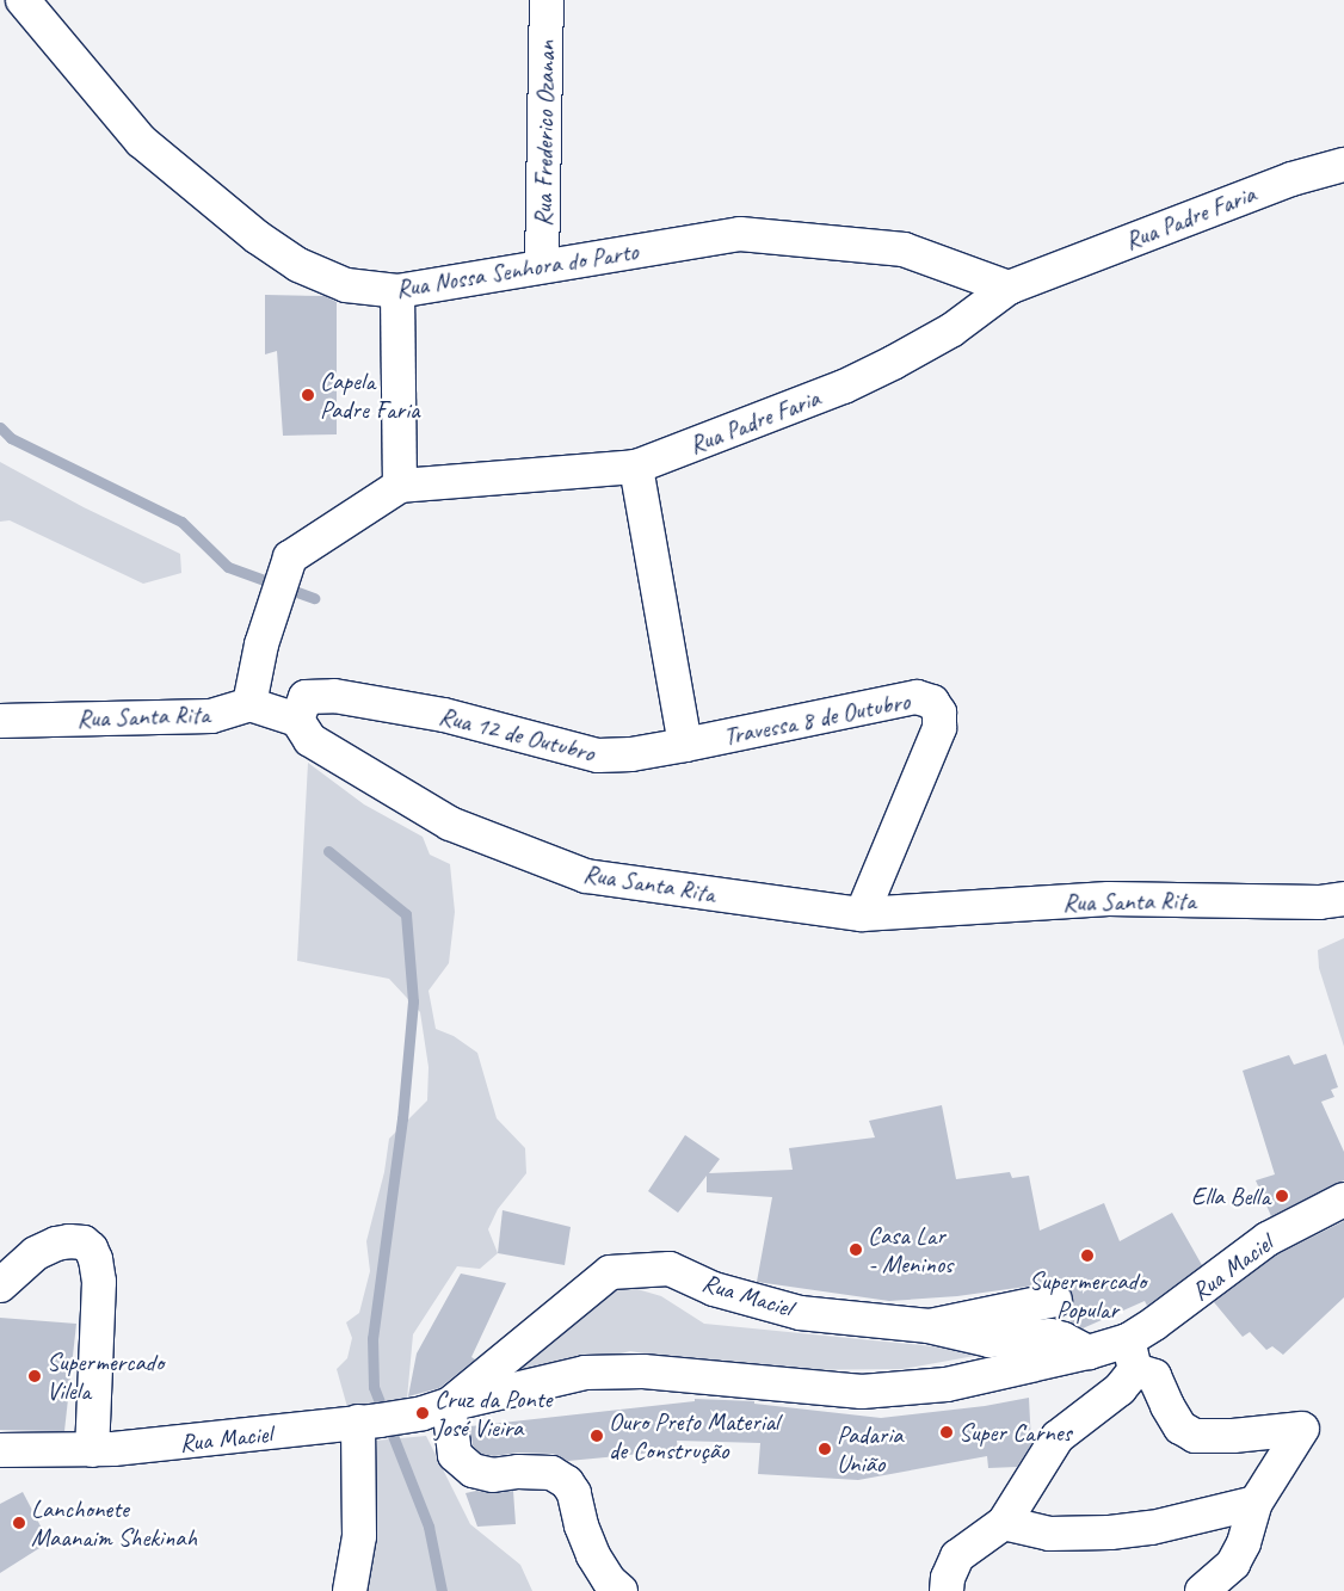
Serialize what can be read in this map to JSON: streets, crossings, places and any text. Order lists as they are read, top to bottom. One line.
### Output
{"streets":{"street":["Rua Frederico Ozanan","Rua Padre Faria","Rua Nossa Senhora do Parto","Rua Santa Rita","Travessa 8 de Outubro","Rua 12 de Outubro","Rua Maciel"]},"crossings":[["Rua Frederico Ozanan","Rua Nossa Senhora do Parto"],["Rua Padre Faria","Rua Nossa Senhora do Parto"],["Rua Padre Faria","Rua Santa Rita"],["Rua Santa Rita","Travessa 8 de Outubro"],["Rua Santa Rita","Rua 12 de Outubro"],["Travessa 8 de Outubro","Rua 12 de Outubro"]],"places":["Capela Padre Faria","Ella Bella","Casa Lar - Meninos","Supermercado Popular","Supermercado Vilela","Cruz da Ponte José Vieira","Super Carnes","Ouro Preto Material de Construção","Padaria União","Lanchonete Maanaim Shekinah"]}
